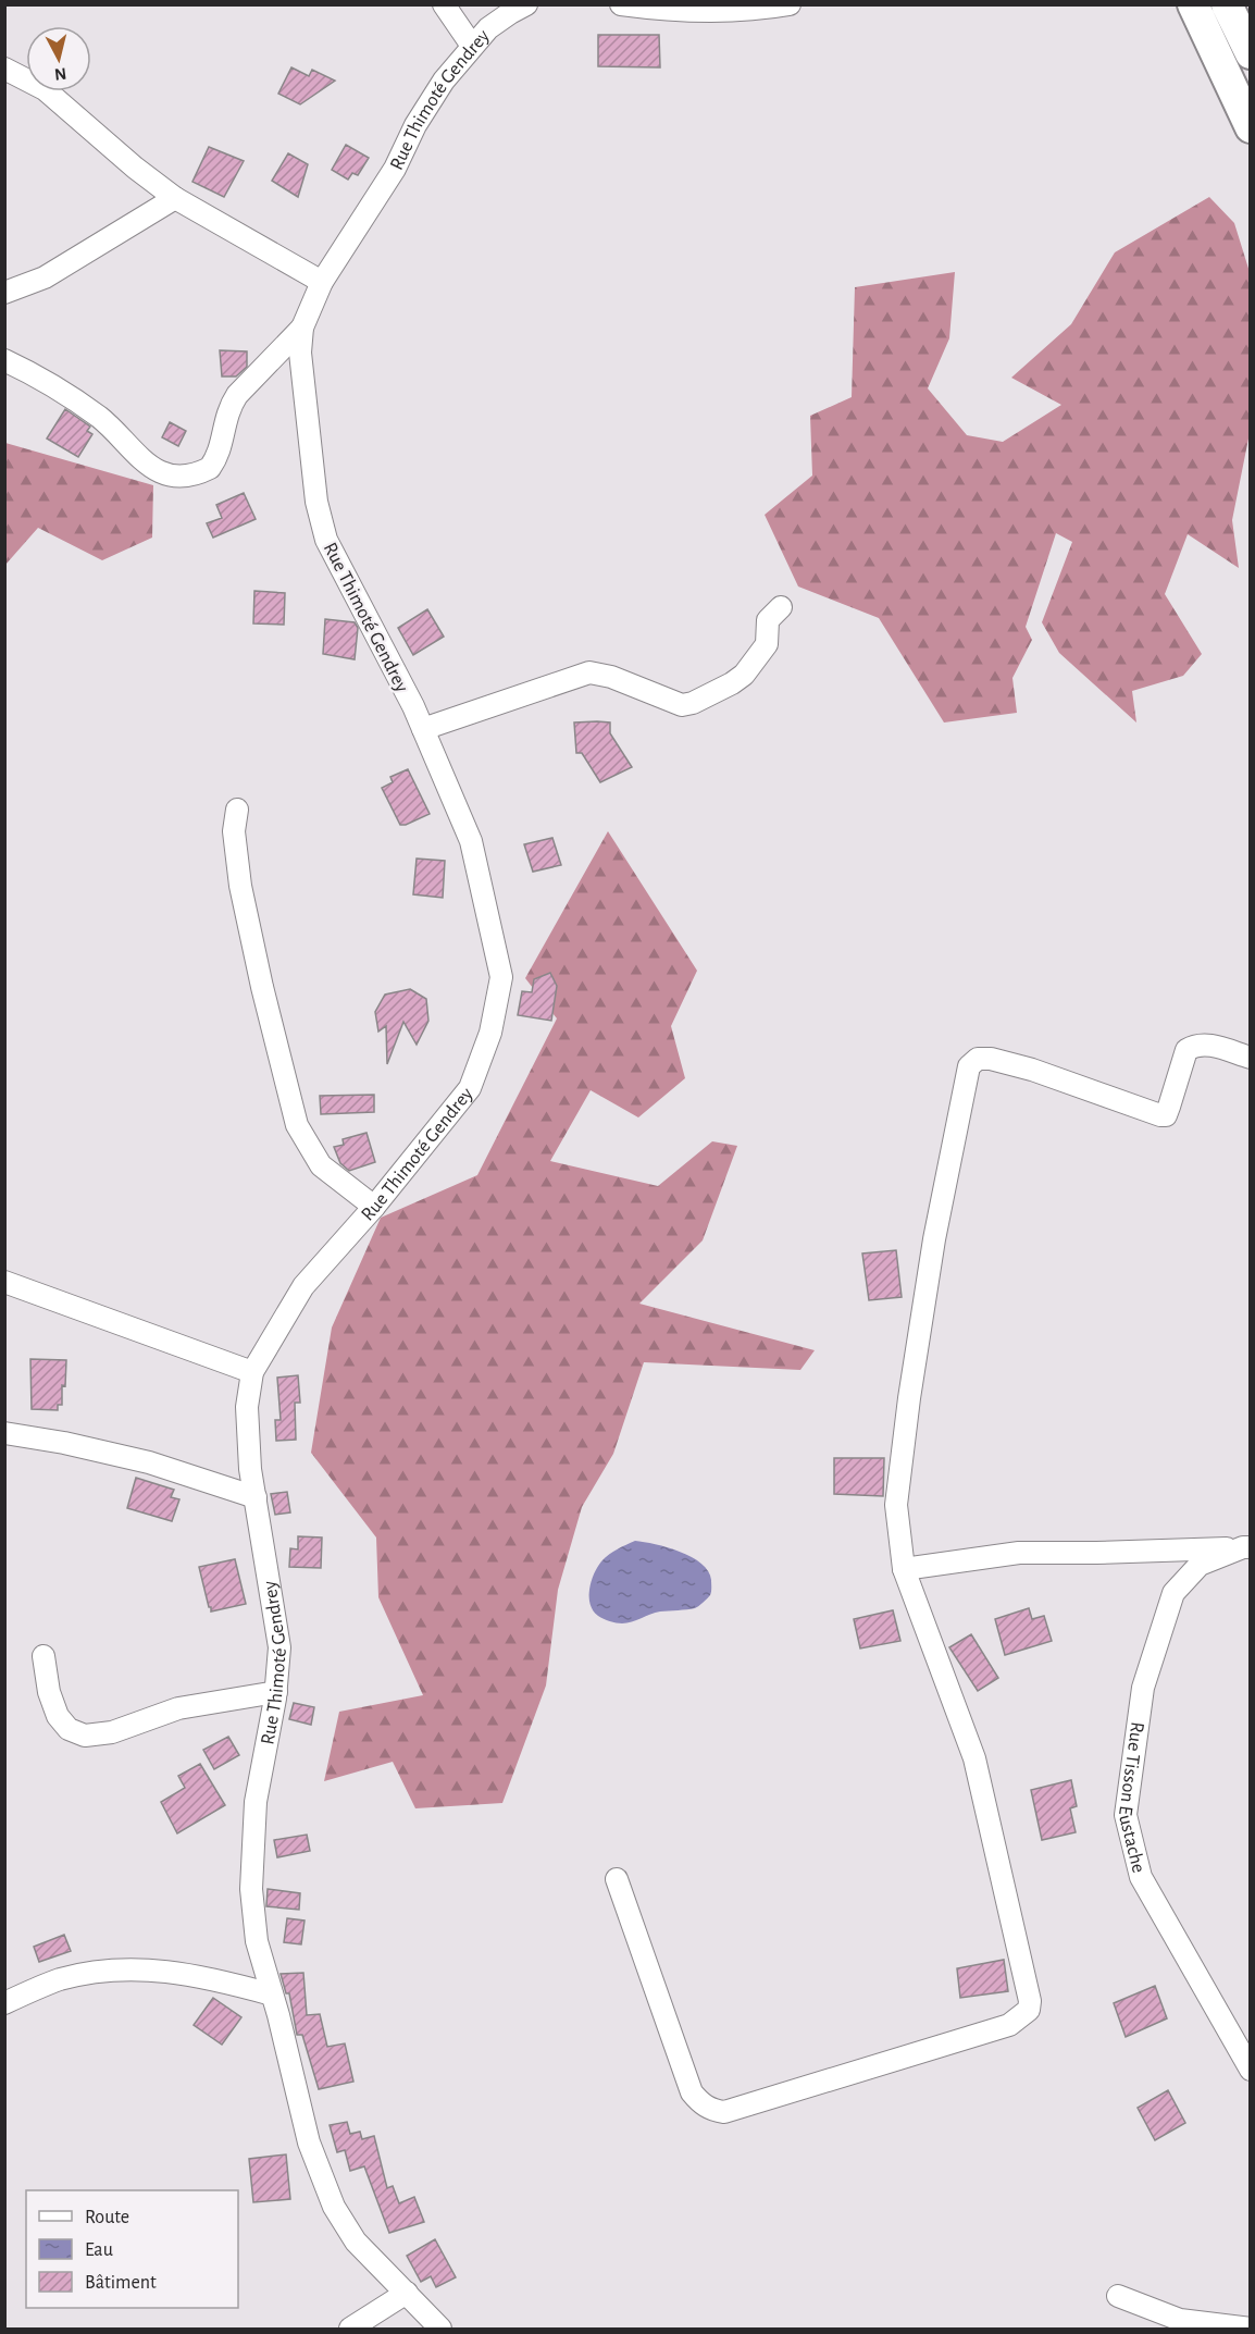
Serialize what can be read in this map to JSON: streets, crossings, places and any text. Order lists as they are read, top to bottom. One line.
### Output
{"streets":{"street":["Rue Thimoté Gendrey","Rue Tisson Eustache"]},"legend":["Route","Eau","Bâtiment"],"north":"bottom"}
